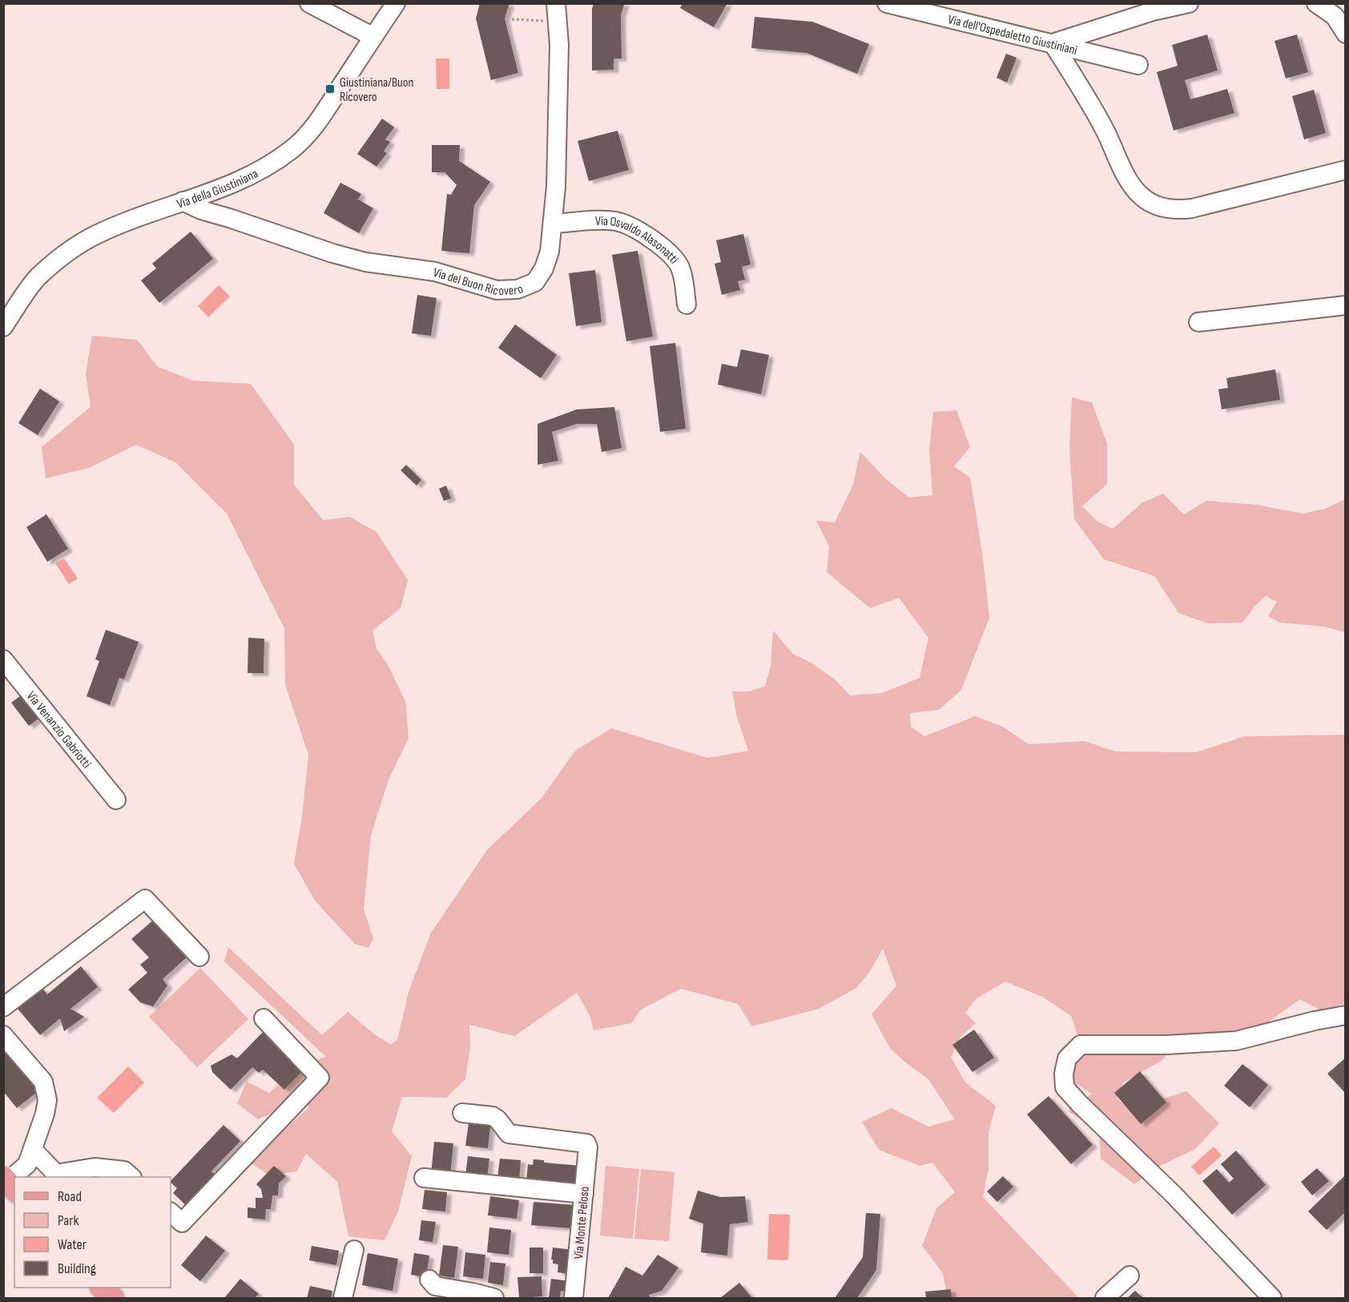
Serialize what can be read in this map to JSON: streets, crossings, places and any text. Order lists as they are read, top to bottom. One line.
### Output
{"streets":{"street":["Via dell'Ospedaletto Giustiniani","Via della Giustiniana","Via Osvaldo Alasonatti","Via del Buon Ricovero","Via Venanzio Gabriotti","Via Monte Peloso"]},"crossings":[["Via della Giustiniana","Via del Buon Ricovero"],["Via Osvaldo Alasonatti","Via del Buon Ricovero"]],"places":{"transit":["Giustiniana/Buon Ricovero"]},"legend":["Road","Park","Water","Building"]}
